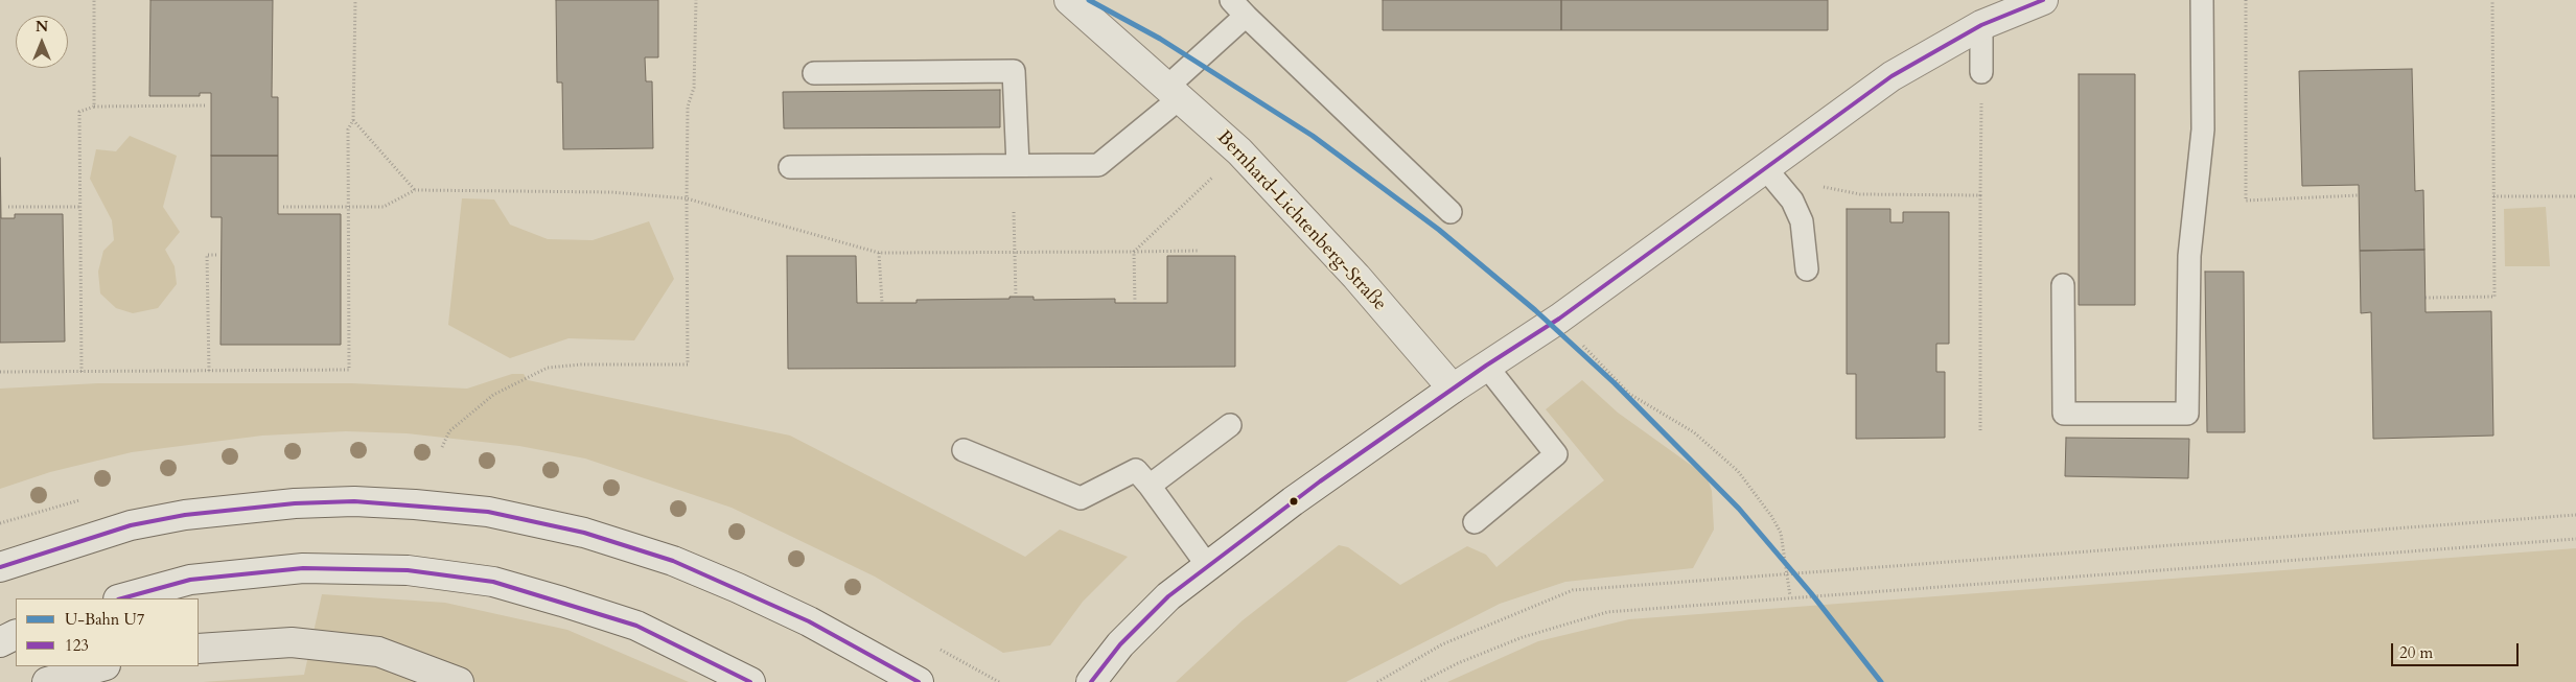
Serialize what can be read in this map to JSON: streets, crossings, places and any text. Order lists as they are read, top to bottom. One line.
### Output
{"streets":{"street":["Bernhard-Lichtenberg-Straße"]},"lines":["metro line U7","transit line 123"],"legend":["U-Bahn U7","123"],"scale_bar":"20 m","north":"top"}
